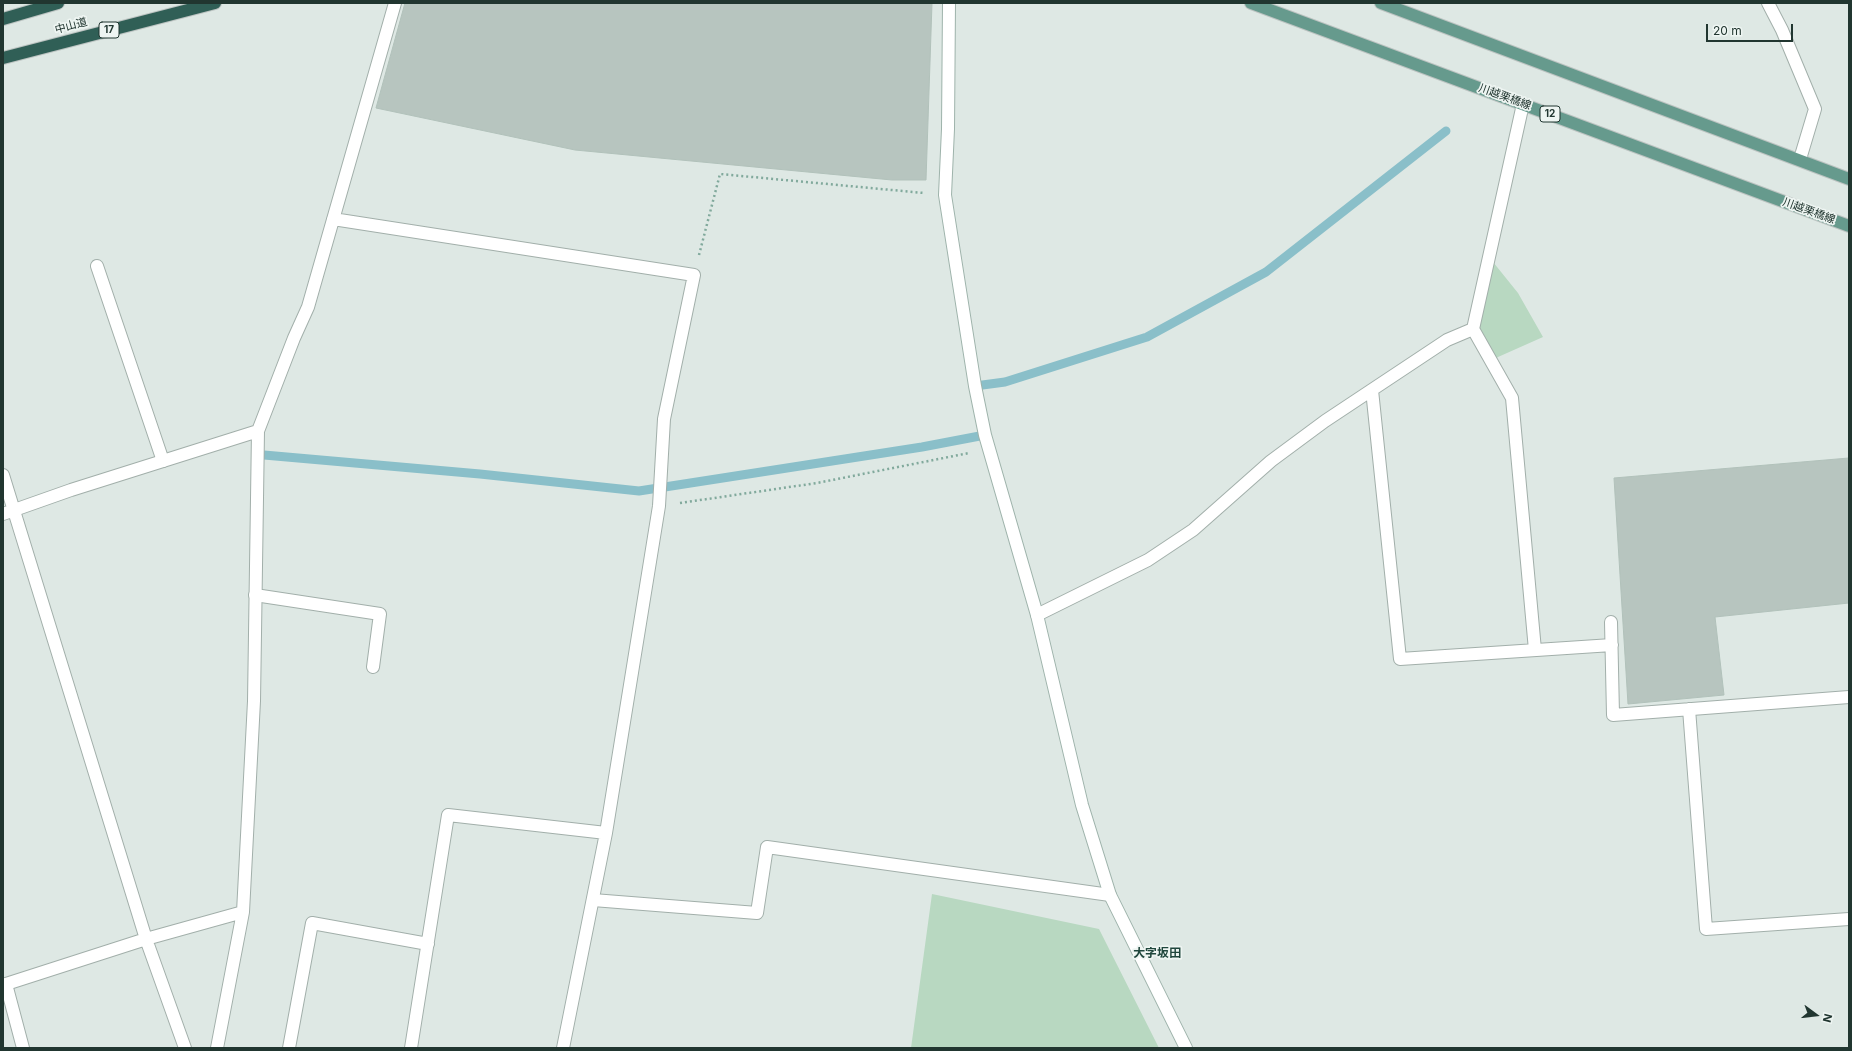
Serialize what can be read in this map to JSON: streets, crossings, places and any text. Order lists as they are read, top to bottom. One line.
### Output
{"streets":{"highway":["中山道","17"],"main road":["川越栗橋線","12"]},"districts":["大字坂田"],"scale_bar":"20 m","north":"right"}
